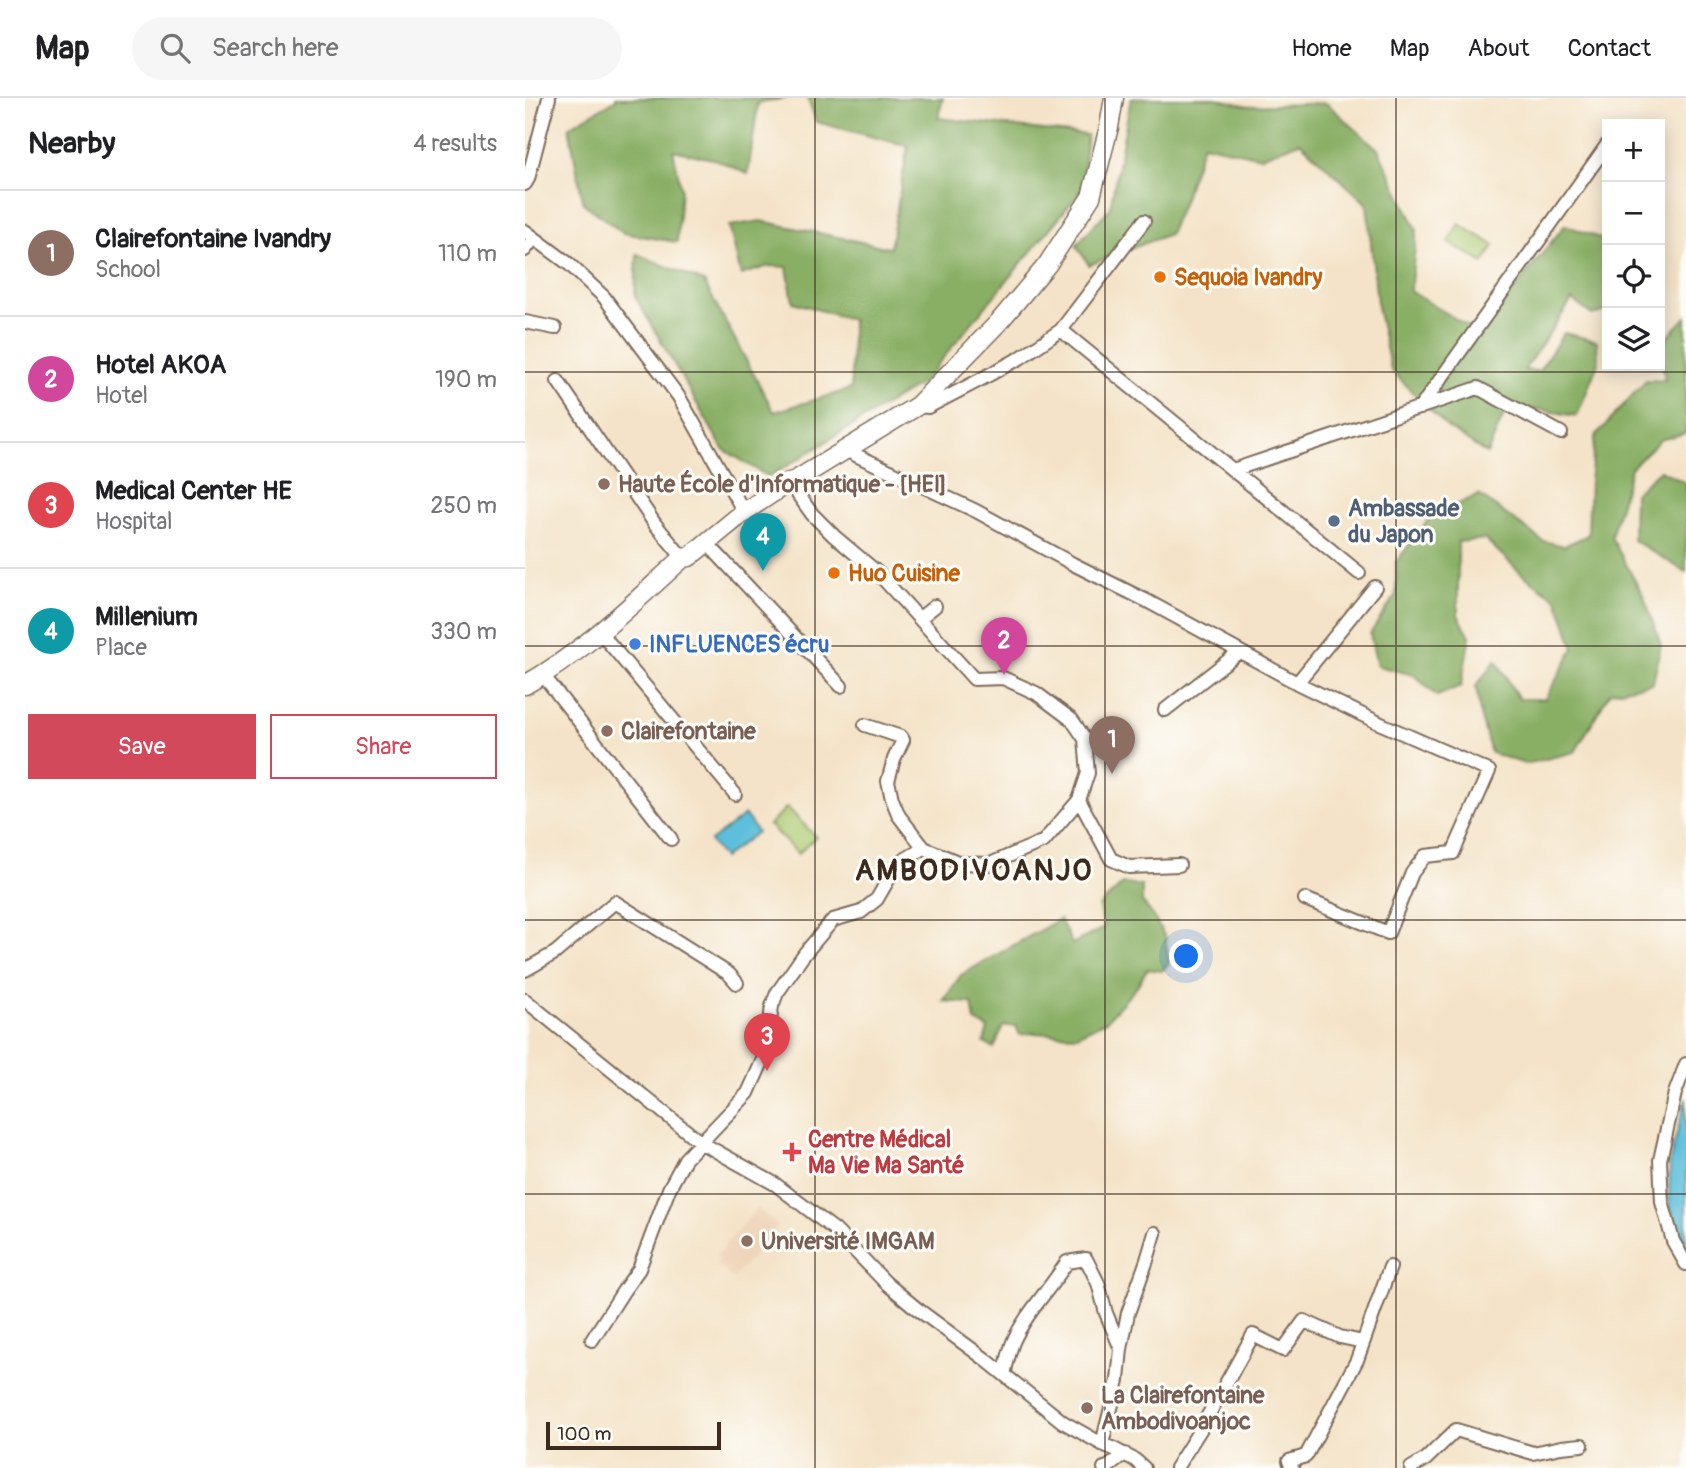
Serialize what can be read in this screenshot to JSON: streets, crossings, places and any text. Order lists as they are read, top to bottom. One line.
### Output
{"districts":["AMBODIVOANJO"],"places":{"other":["Sequoia Ivandry","Haute École d'Informatique - [HEI]","Ambassade du Japon","Huo Cuisine","INFLUENCES écru","Clairefontaine","Université IMGAM","La Clairefontaine Ambodivoanjoc"],"health":["Centre Médical Ma Vie Ma Santé"]},"scale_bar":"100 m","page":{"header":"Map","search":"Search here","nav":["Home","Map","About","Contact"],"heading":["Nearby","4 results"],"map_buttons":["+","−"],"list":[{"mark":"1","name":"Clairefontaine Ivandry","note":"School","value":"110 m"},{"mark":"2","name":"Hotel AKOA","note":"Hotel","value":"190 m"},{"mark":"3","name":"Medical Center HE","note":"Hospital","value":"250 m"},{"mark":"4","name":"Millenium","note":"Place","value":"330 m"}],"pins":["4","2","1","3"],"buttons":["Save","Share"],"scale":"100 m"}}
